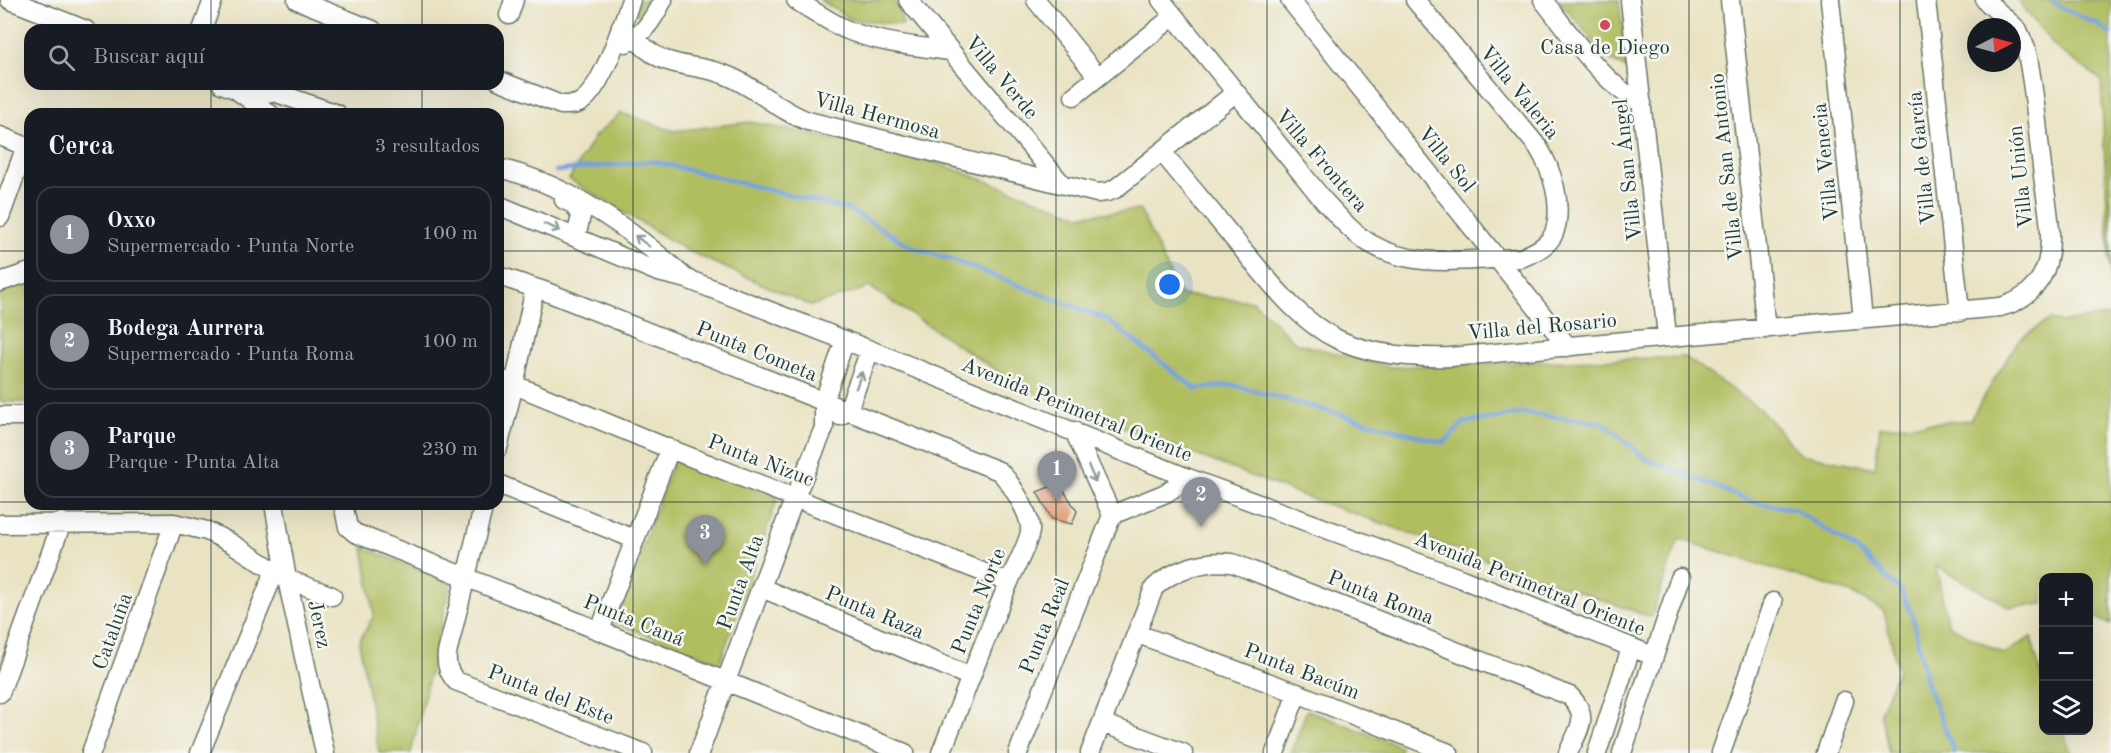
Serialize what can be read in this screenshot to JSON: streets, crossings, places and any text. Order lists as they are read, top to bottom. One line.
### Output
{"streets":{"street":["Villa Verde","Villa Valeria","Villa Hermosa","Villa de García","Villa Sol","Villa Frontera","Villa Venecia","Villa de San Antonio","Villa San Ángel","Villa Unión","Villa del Rosario","Punta Cometa","Avenida Perimetral Oriente","Punta Nizuc","Punta Alta","Punta Roma","Punta Norte","Punta Raza","Punta Caná","Jerez","Punta Real","Cataluña","Punta Bacúm","Punta del Este"]},"crossings":[["Villa Verde","Villa Hermosa"],["Villa Valeria","Villa Sol"],["Villa Valeria","Villa Frontera"],["Villa Hermosa","Villa del Rosario"],["Villa de García","Villa del Rosario"],["Villa Sol","Villa Frontera"],["Villa Sol","Villa del Rosario"],["Villa Venecia","Villa del Rosario"],["Villa de San Antonio","Villa del Rosario"],["Villa San Ángel","Villa del Rosario"],["Villa Unión","Villa del Rosario"],["Punta Cometa","Punta Alta"],["Punta Cometa","Punta Norte"],["Avenida Perimetral Oriente","Punta Alta"],["Punta Nizuc","Punta Alta"],["Punta Nizuc","Punta Norte"],["Punta Alta","Punta Raza"],["Punta Alta","Punta Caná"],["Punta Roma","Punta Bacúm"],["Punta Norte","Punta Raza"],["Punta Caná","Punta del Este"]],"places":["Casa de Diego"],"north":"right","page":{"search":"Buscar aquí","heading":["Cerca","3 resultados"],"list":[{"mark":"1","name":"Oxxo","note":"Supermercado · Punta Norte","value":"100 m"},{"mark":"2","name":"Bodega Aurrera","note":"Supermercado · Punta Roma","value":"100 m"},{"mark":"3","name":"Parque","note":"Parque · Punta Alta","value":"230 m"}],"pins":["1","2","3"],"map_buttons":["+","−"]}}
